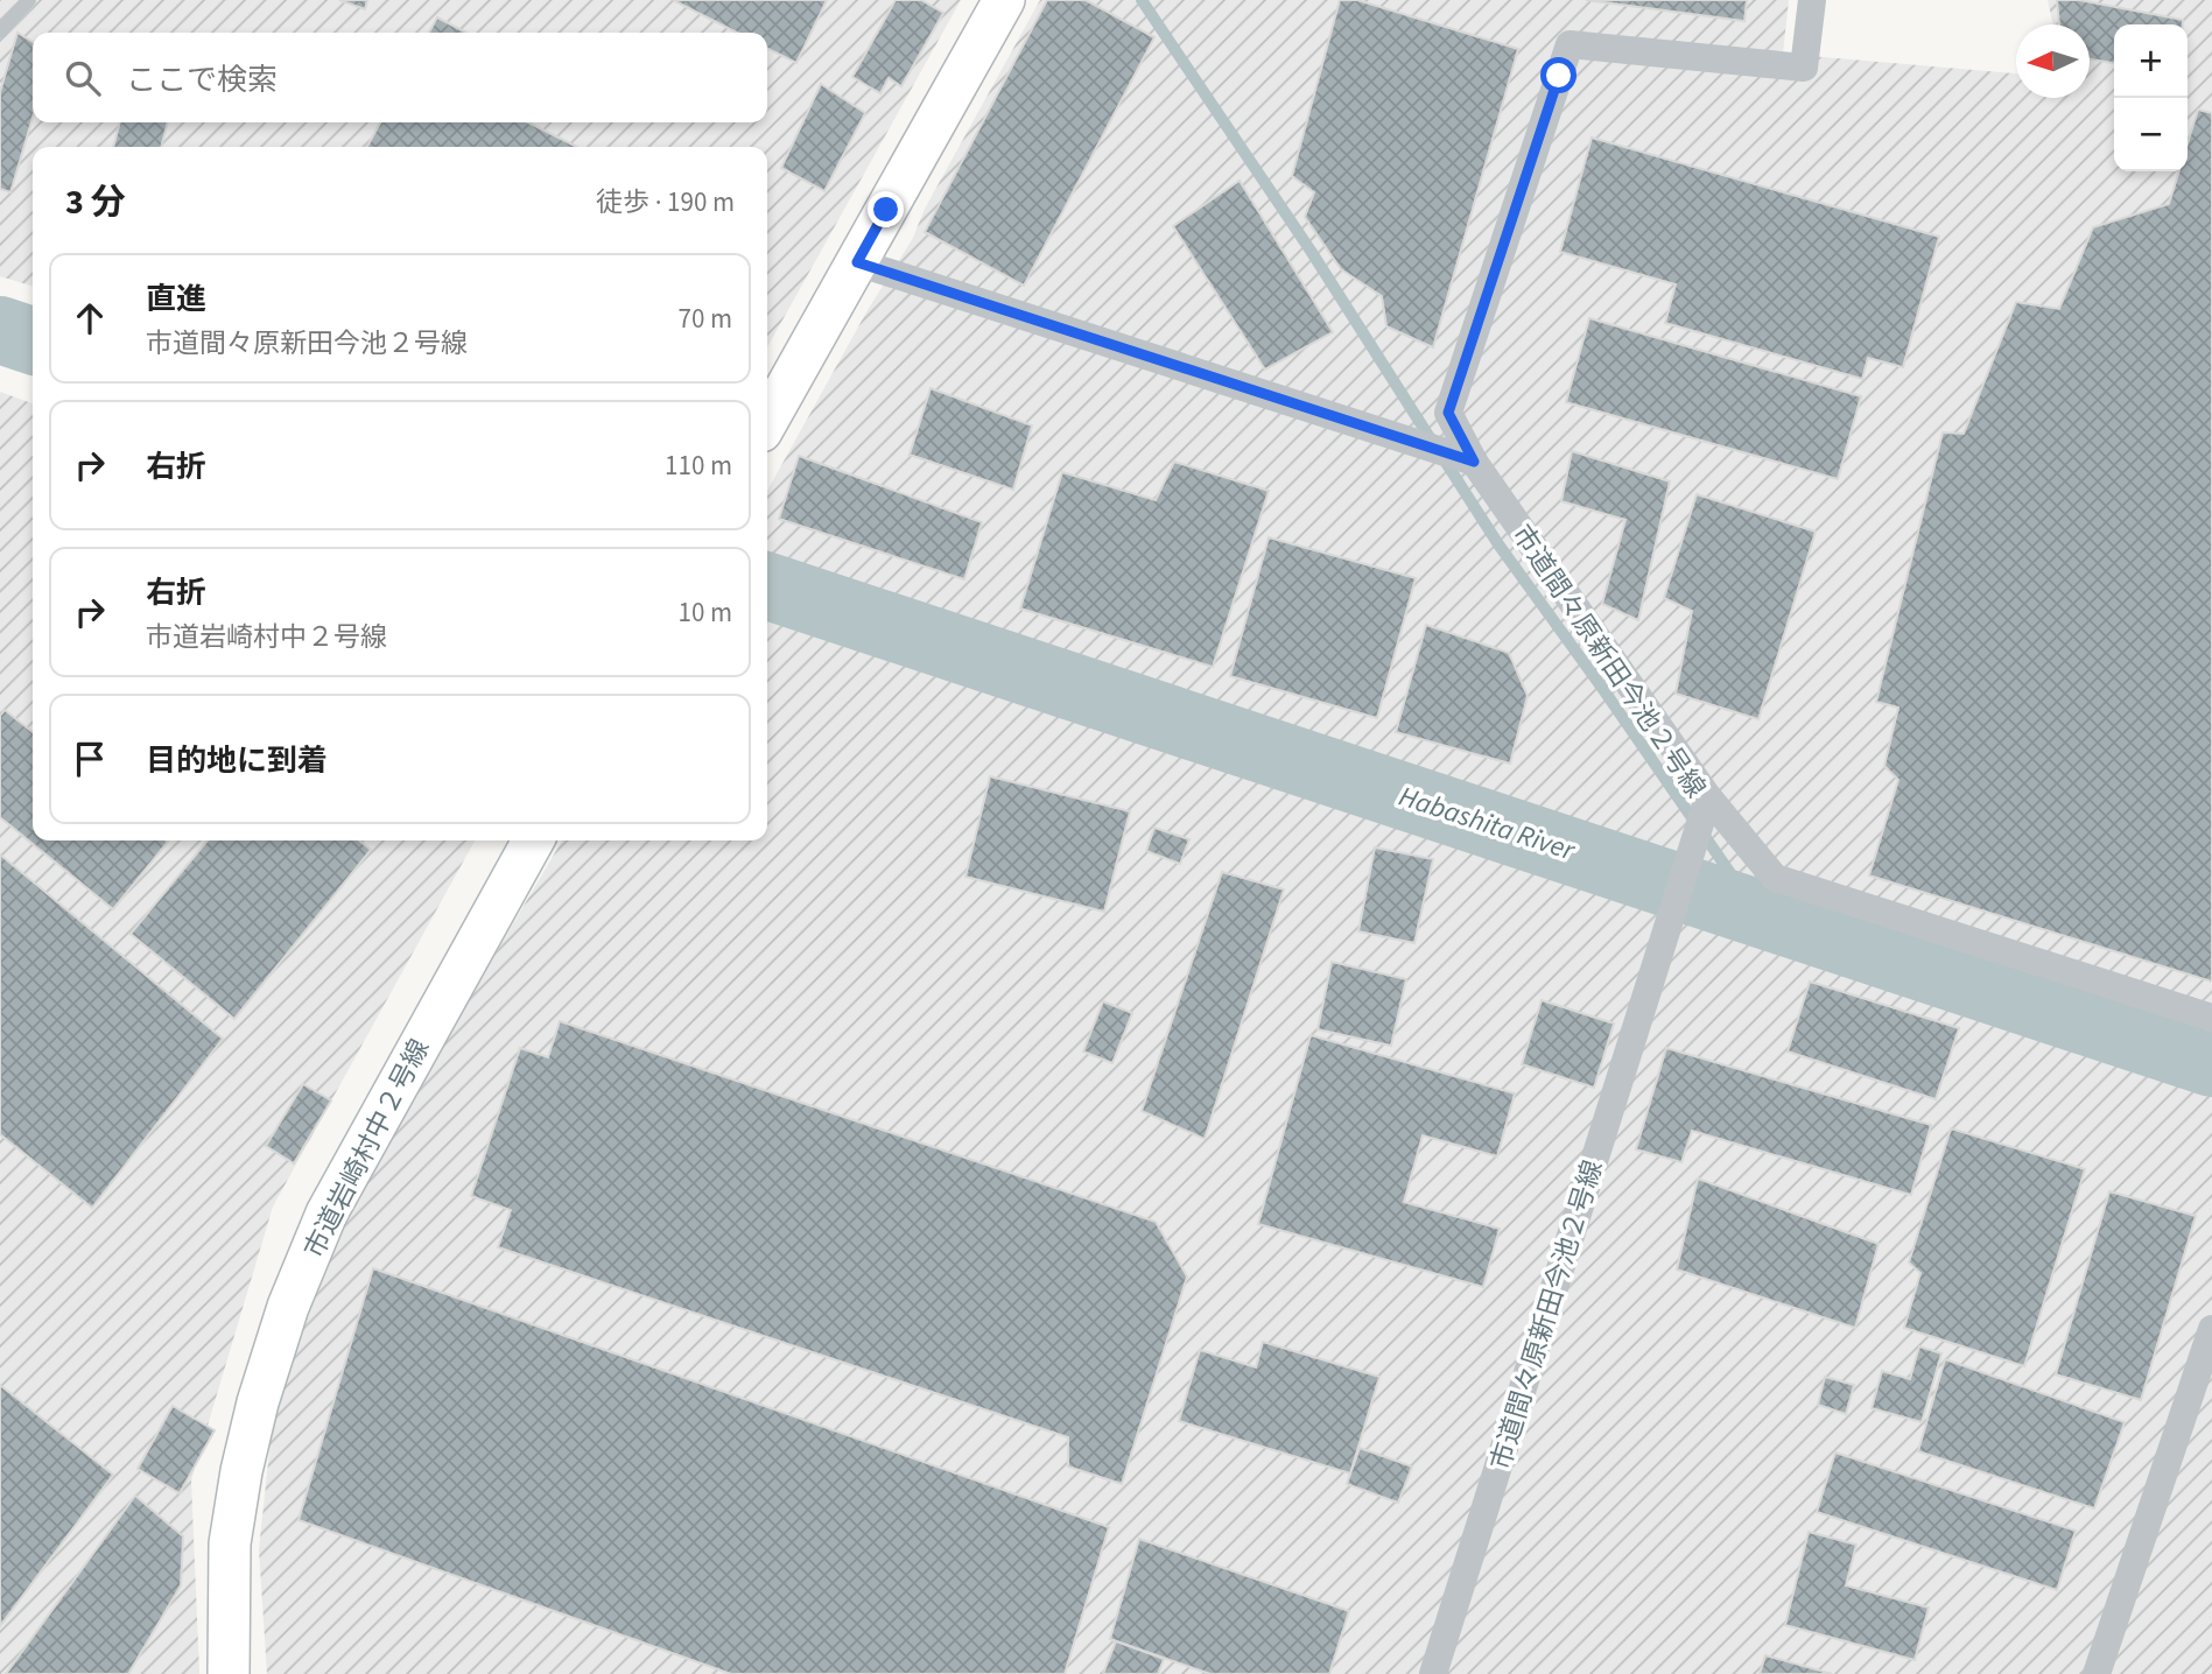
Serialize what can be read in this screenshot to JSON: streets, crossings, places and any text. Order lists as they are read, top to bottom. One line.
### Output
{"streets":{"street":["市道間々原新田今池２号線","市道岩崎村中２号線"]},"water":["Habashita River"],"north":"left","page":{"map_buttons":["+","−"],"search":"ここで検索","heading":["3 分","徒歩 · 190 m"],"list":[["直進","市道間々原新田今池２号線","70 m"],["右折","110 m"],["右折","市道岩崎村中２号線","10 m"],"目的地に到着"]}}
